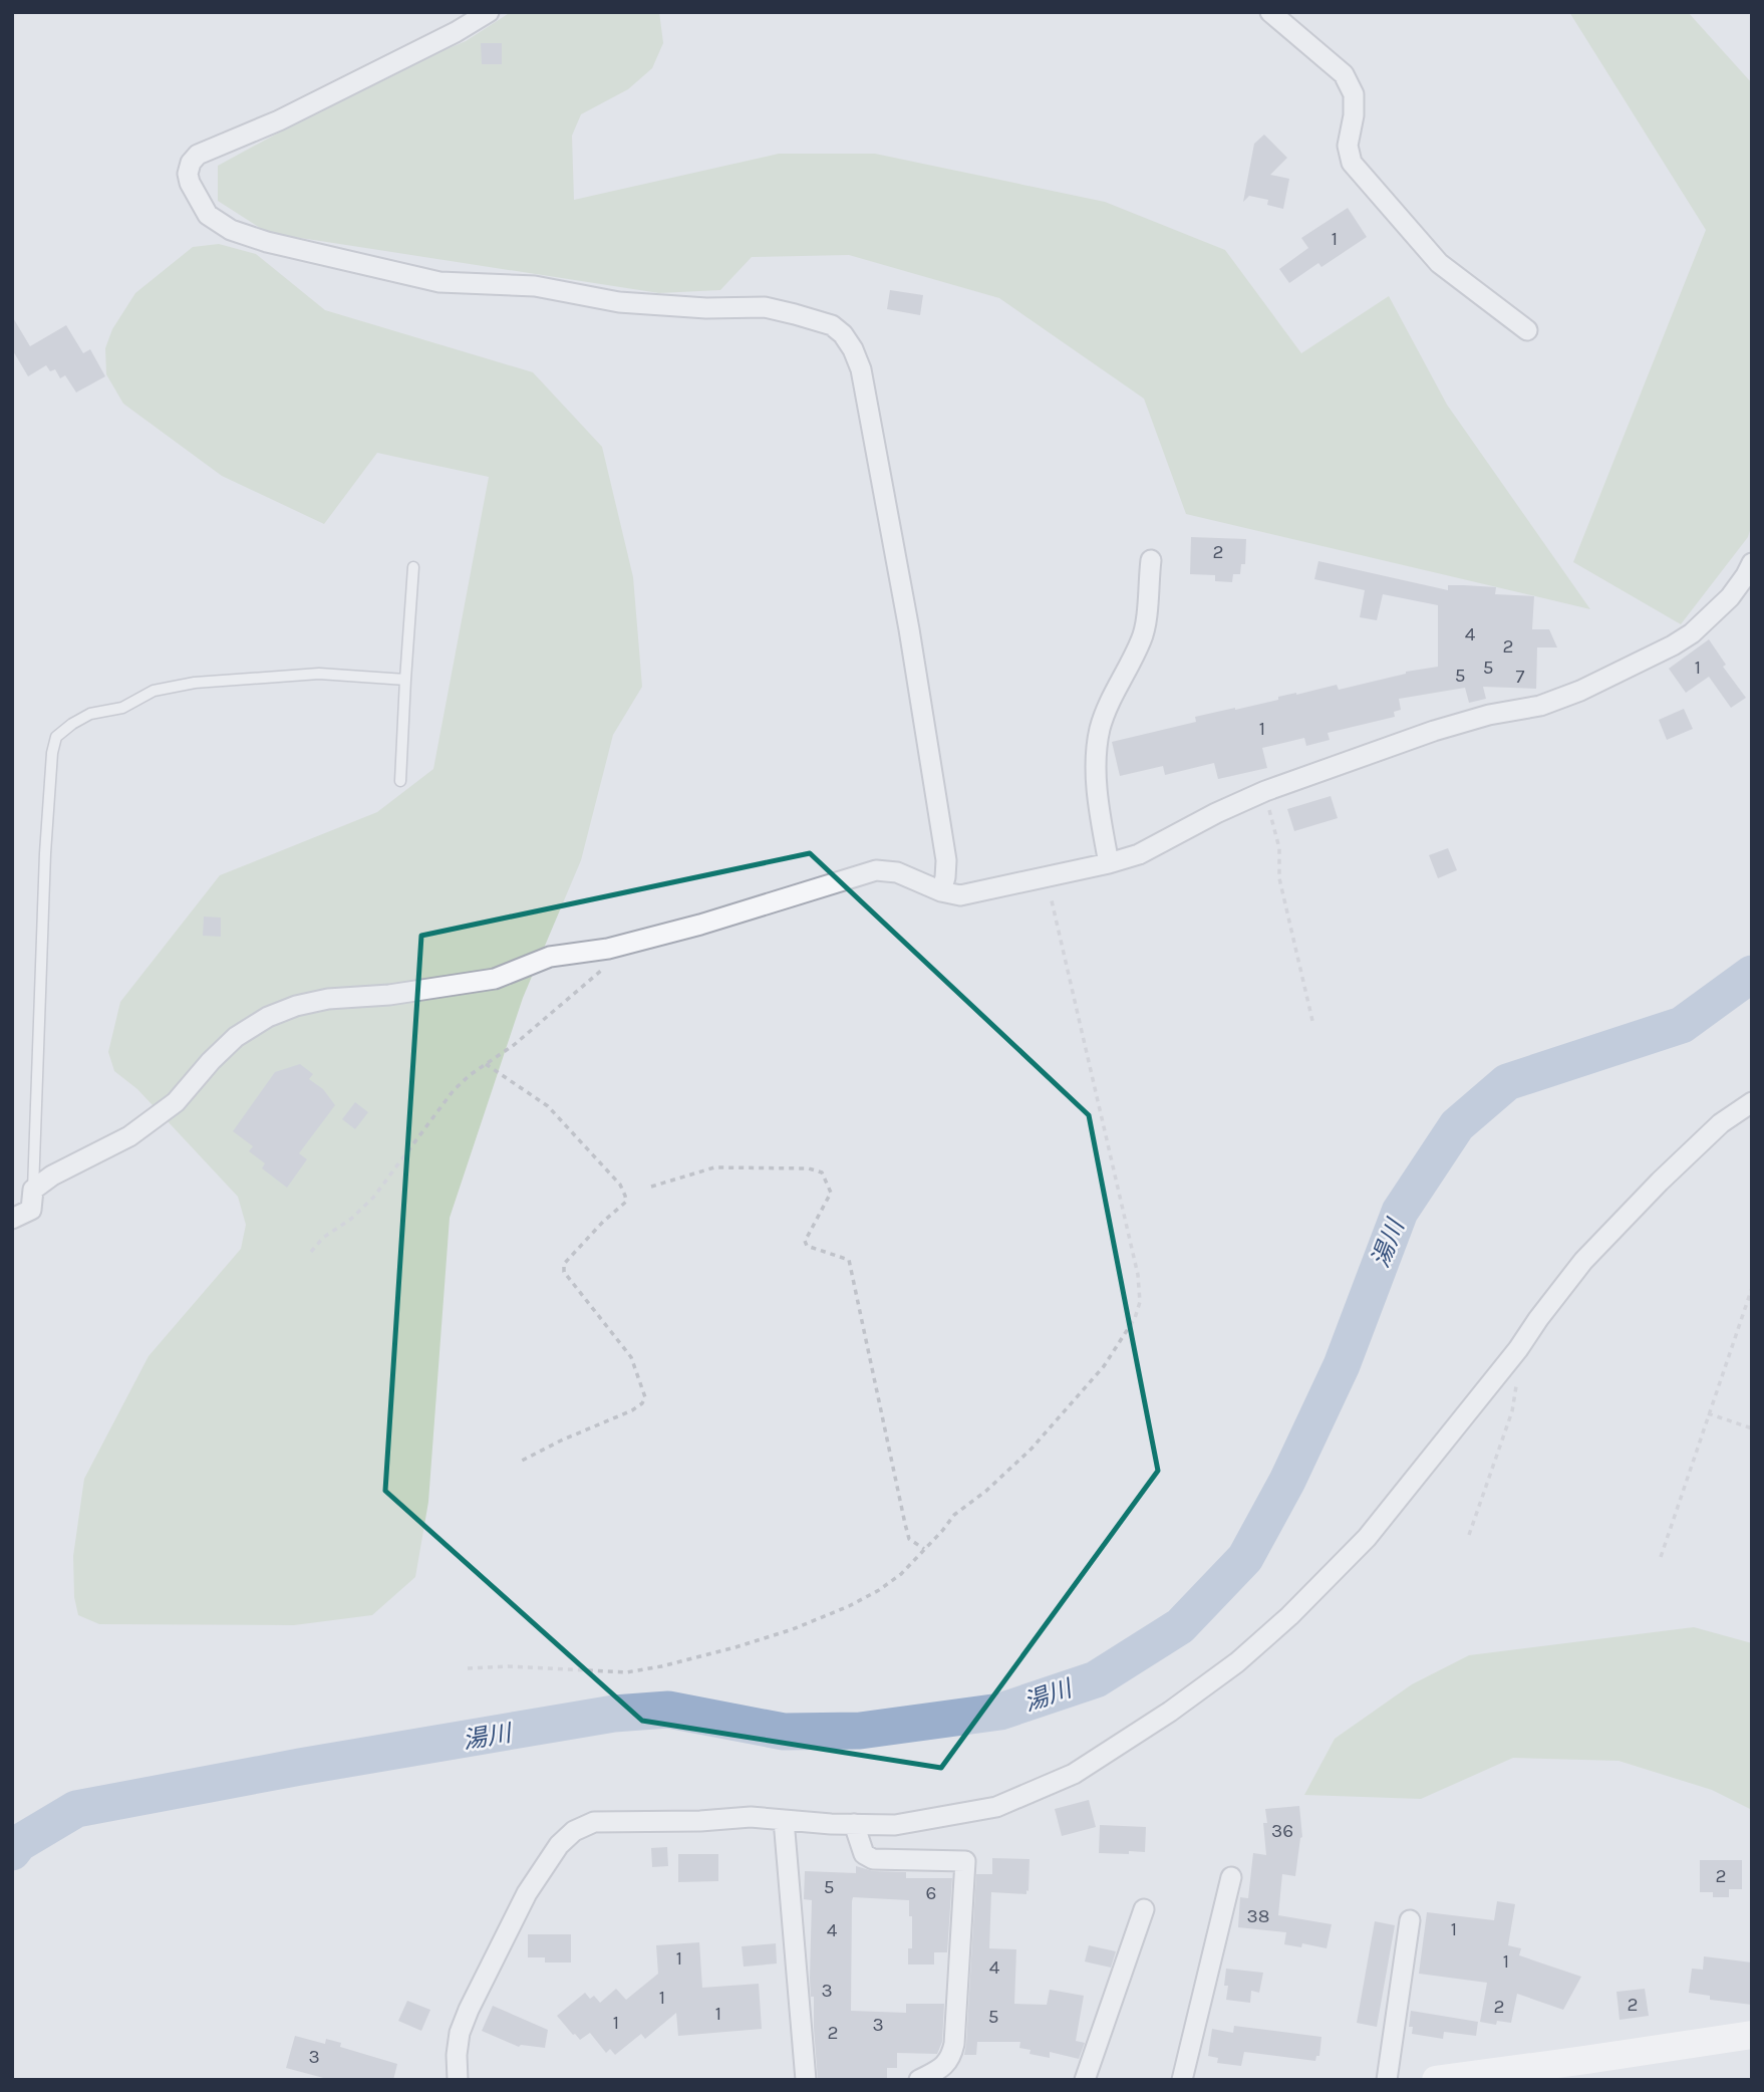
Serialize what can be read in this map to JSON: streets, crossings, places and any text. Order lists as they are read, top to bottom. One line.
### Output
{"water":["湯川"],"house_numbers":["1","2","4","2","5","1","5","7","1","36","2","5","6","38","1","4","1","1","4","3","1","2","2","1","5","1","3","2","3"]}
